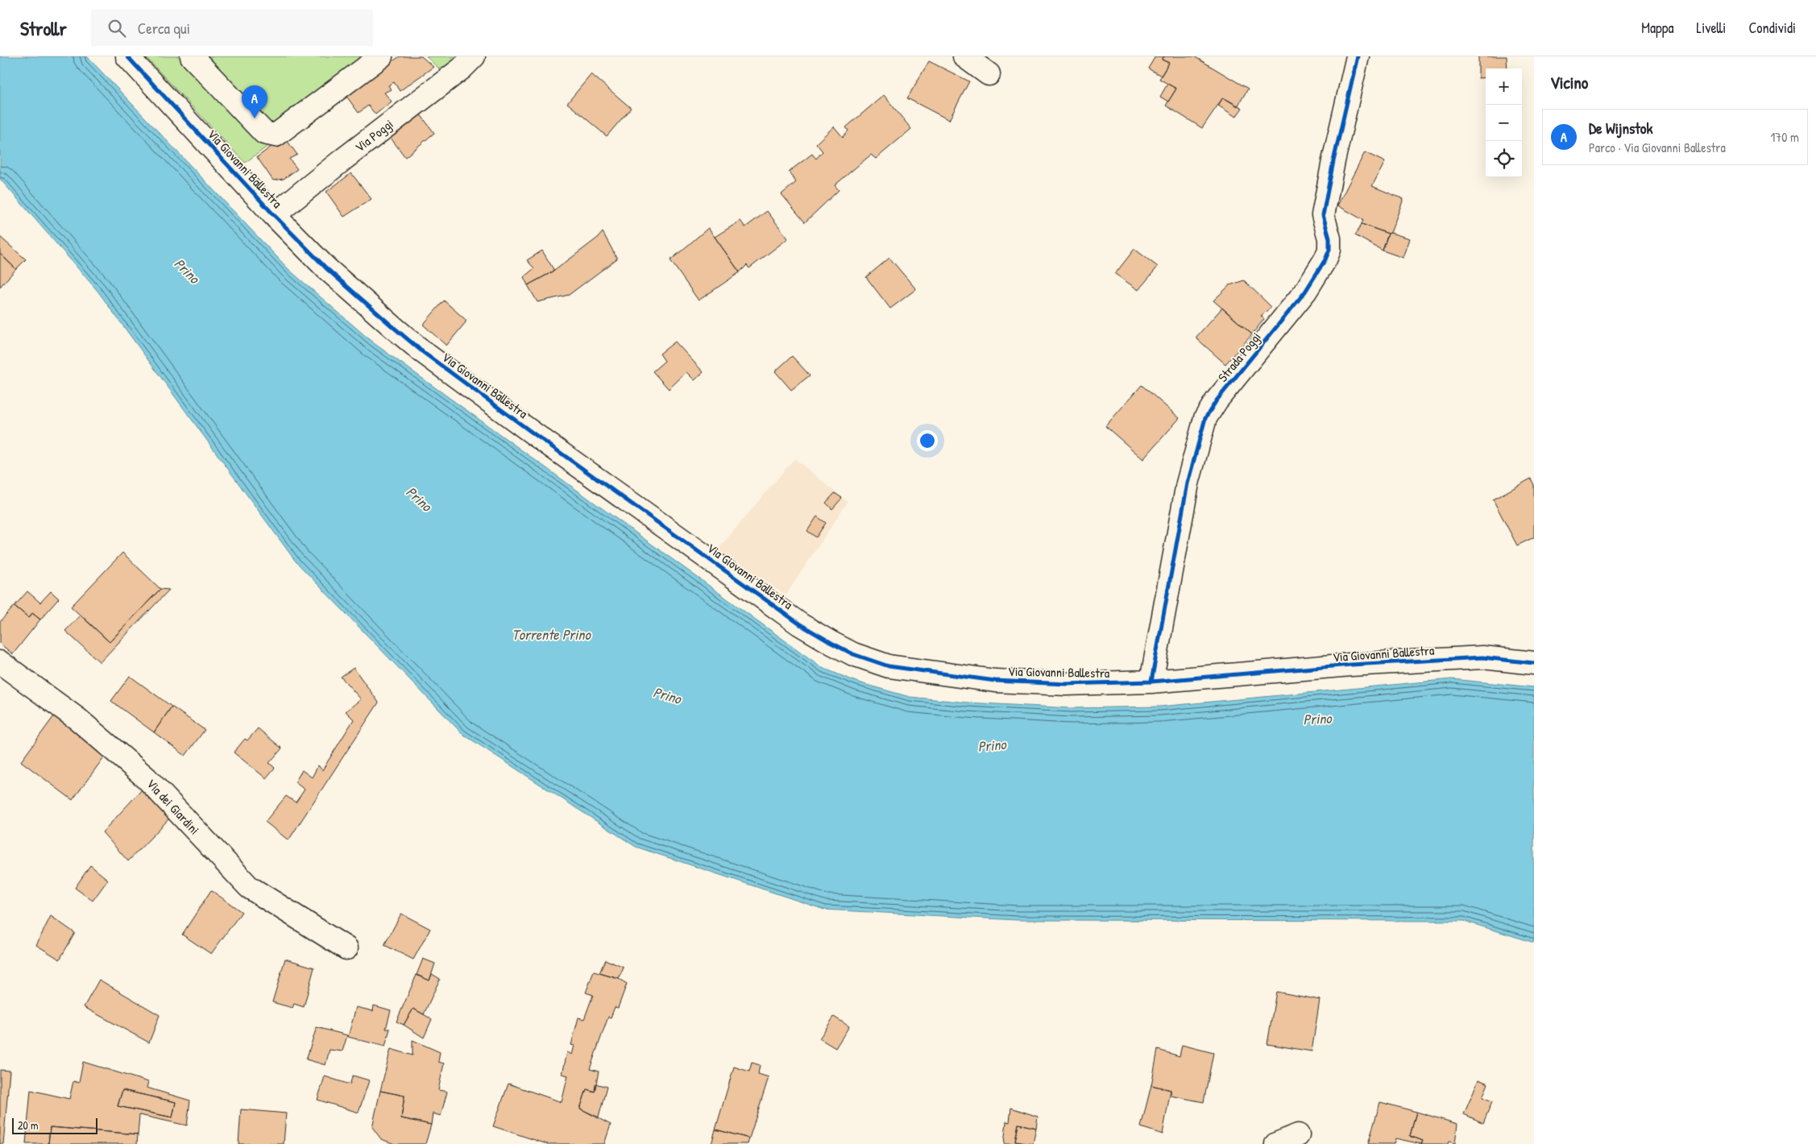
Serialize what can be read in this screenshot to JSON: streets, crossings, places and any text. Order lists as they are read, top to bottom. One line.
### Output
{"streets":{"street":["Via Poggi","Via Giovanni Ballestra","Strada Poggi","Via dei Giardini"]},"crossings":[["Via Poggi","Via Giovanni Ballestra"],["Via Giovanni Ballestra","Strada Poggi"]],"water":["Prino","Torrente Prino"],"scale_bar":"20 m","page":{"header":"Strollr","search":"Cerca qui","nav":["Mappa","Livelli","Condividi"],"heading":"Vicino","map_buttons":["+","−"],"pins":"A","list":[{"mark":"A","name":"De Wijnstok","note":"Parco · Via Giovanni Ballestra","value":"170 m"}],"scale":"20 m"}}
